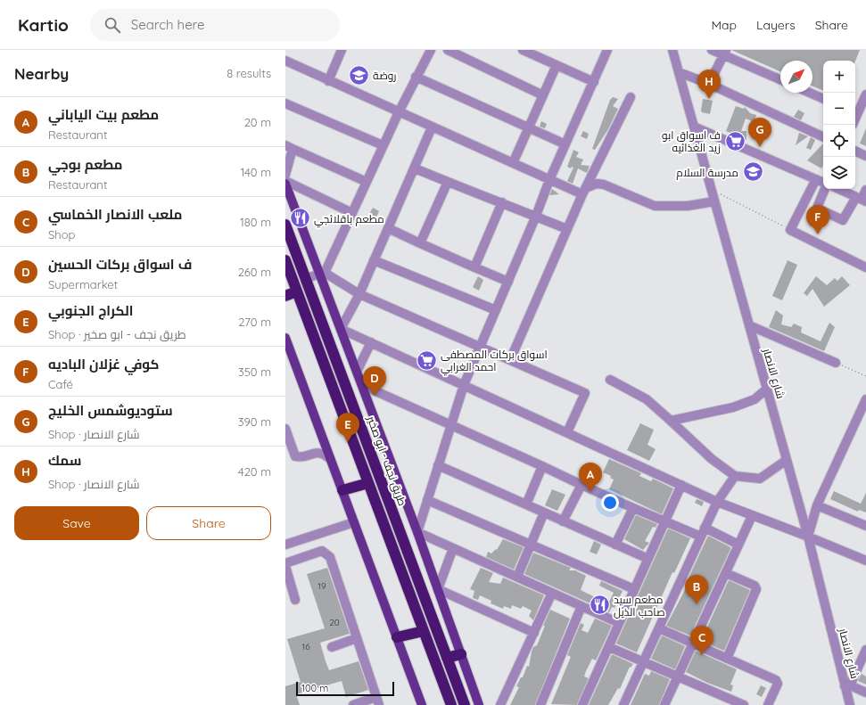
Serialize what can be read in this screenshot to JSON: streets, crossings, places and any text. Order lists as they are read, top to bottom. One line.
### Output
{"streets":{"highway":["طريق نجف - ابو صخير"],"street":["شارع الانصار"]},"places":{"school or university":["روضة","مدرسة السلام"],"supermarket":["ف اسواق ابو زيد الغذائيه","اسواق بركات المصطفى احمد الغرابي"],"restaurant":["مطعم باقلائجي","مطعم سيد صاحب الذيل"]},"house_numbers":["19","20","16"],"scale_bar":"100 m","north":"top right","page":{"header":"Kartio","search":"Search here","nav":["Map","Layers","Share"],"heading":["Nearby","8 results"],"map_buttons":["+","−"],"pins":["H","G","F","D","E","A","B","C"],"list":[{"mark":"A","name":"مطعم بيت الياباني","note":"Restaurant","value":"20 m"},{"mark":"B","name":"مطعم بوجي","note":"Restaurant","value":"140 m"},{"mark":"C","name":"ملعب الانصار الخماسي","note":"Shop","value":"180 m"},{"mark":"D","name":"ف اسواق بركات الحسين","note":"Supermarket","value":"260 m"},{"mark":"E","name":"الكراج الجنوبي","note":"Shop · طريق نجف - ابو صخير","value":"270 m"},{"mark":"F","name":"كوفي غزلان الباديه","note":"Café","value":"350 m"},{"mark":"G","name":"ستوديوشمس الخليج","note":"Shop · شارع الانصار","value":"390 m"},{"mark":"H","name":"سمك","note":"Shop · شارع الانصار","value":"420 m"}],"buttons":["Save","Share"],"scale":"100 m"}}
